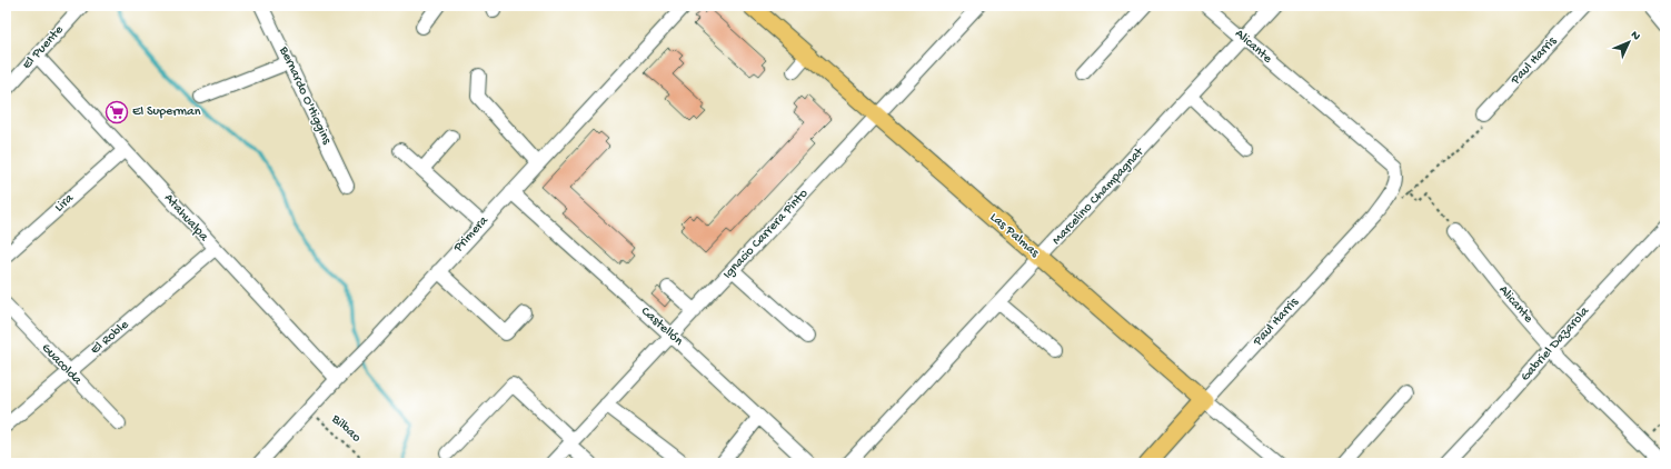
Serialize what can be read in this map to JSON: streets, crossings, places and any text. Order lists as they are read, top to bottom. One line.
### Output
{"streets":{"main road":["Paul Harris","Las Palmas"],"street":["Alicante","El Puente","Bernardo O'Higgins","Marcelino Champagnat","Lira","Atahualpa","Primera","Ignacio Carrera Pinto","Castellón","El Roble","Gabriel Dazarola","Guacolda"],"path":["Bilbao"]},"crossings":[["Alicante","Paul Harris"],["Alicante","Marcelino Champagnat"],["Alicante","Gabriel Dazarola"],["El Puente","Atahualpa"],["Paul Harris","Las Palmas"],["Marcelino Champagnat","Las Palmas"],["Lira","Atahualpa"],["Atahualpa","Primera"],["Atahualpa","El Roble"],["Primera","Castellón"],["Primera","Bilbao"],["Ignacio Carrera Pinto","Las Palmas"],["Ignacio Carrera Pinto","Castellón"],["El Roble","Guacolda"]],"places":{"supermarket":["El Superman"]},"north":"top right"}
